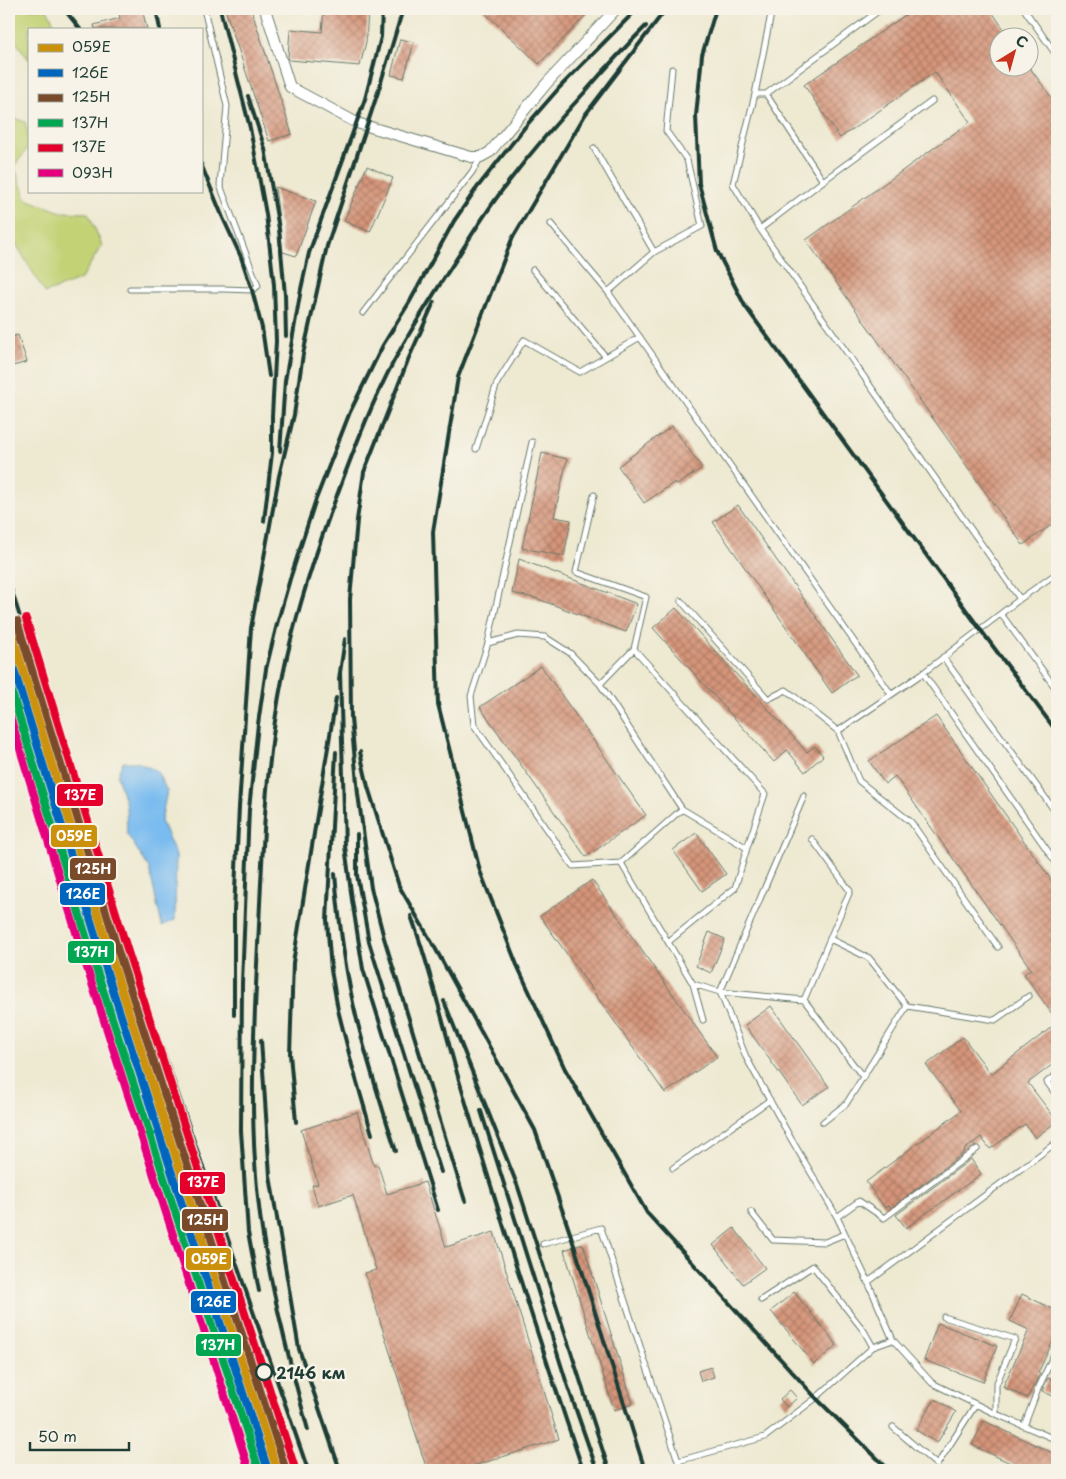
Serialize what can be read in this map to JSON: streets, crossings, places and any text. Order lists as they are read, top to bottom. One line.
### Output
{"places":["2146 км"],"lines":["transit line 137Е","transit line 125Н","transit line 059Е","transit line 126Е","transit line 137Н","transit line 093Н"],"legend":["059Е","126Е","125Н","137Н","137Е","093Н"],"scale_bar":"50 m","north":"top right"}
